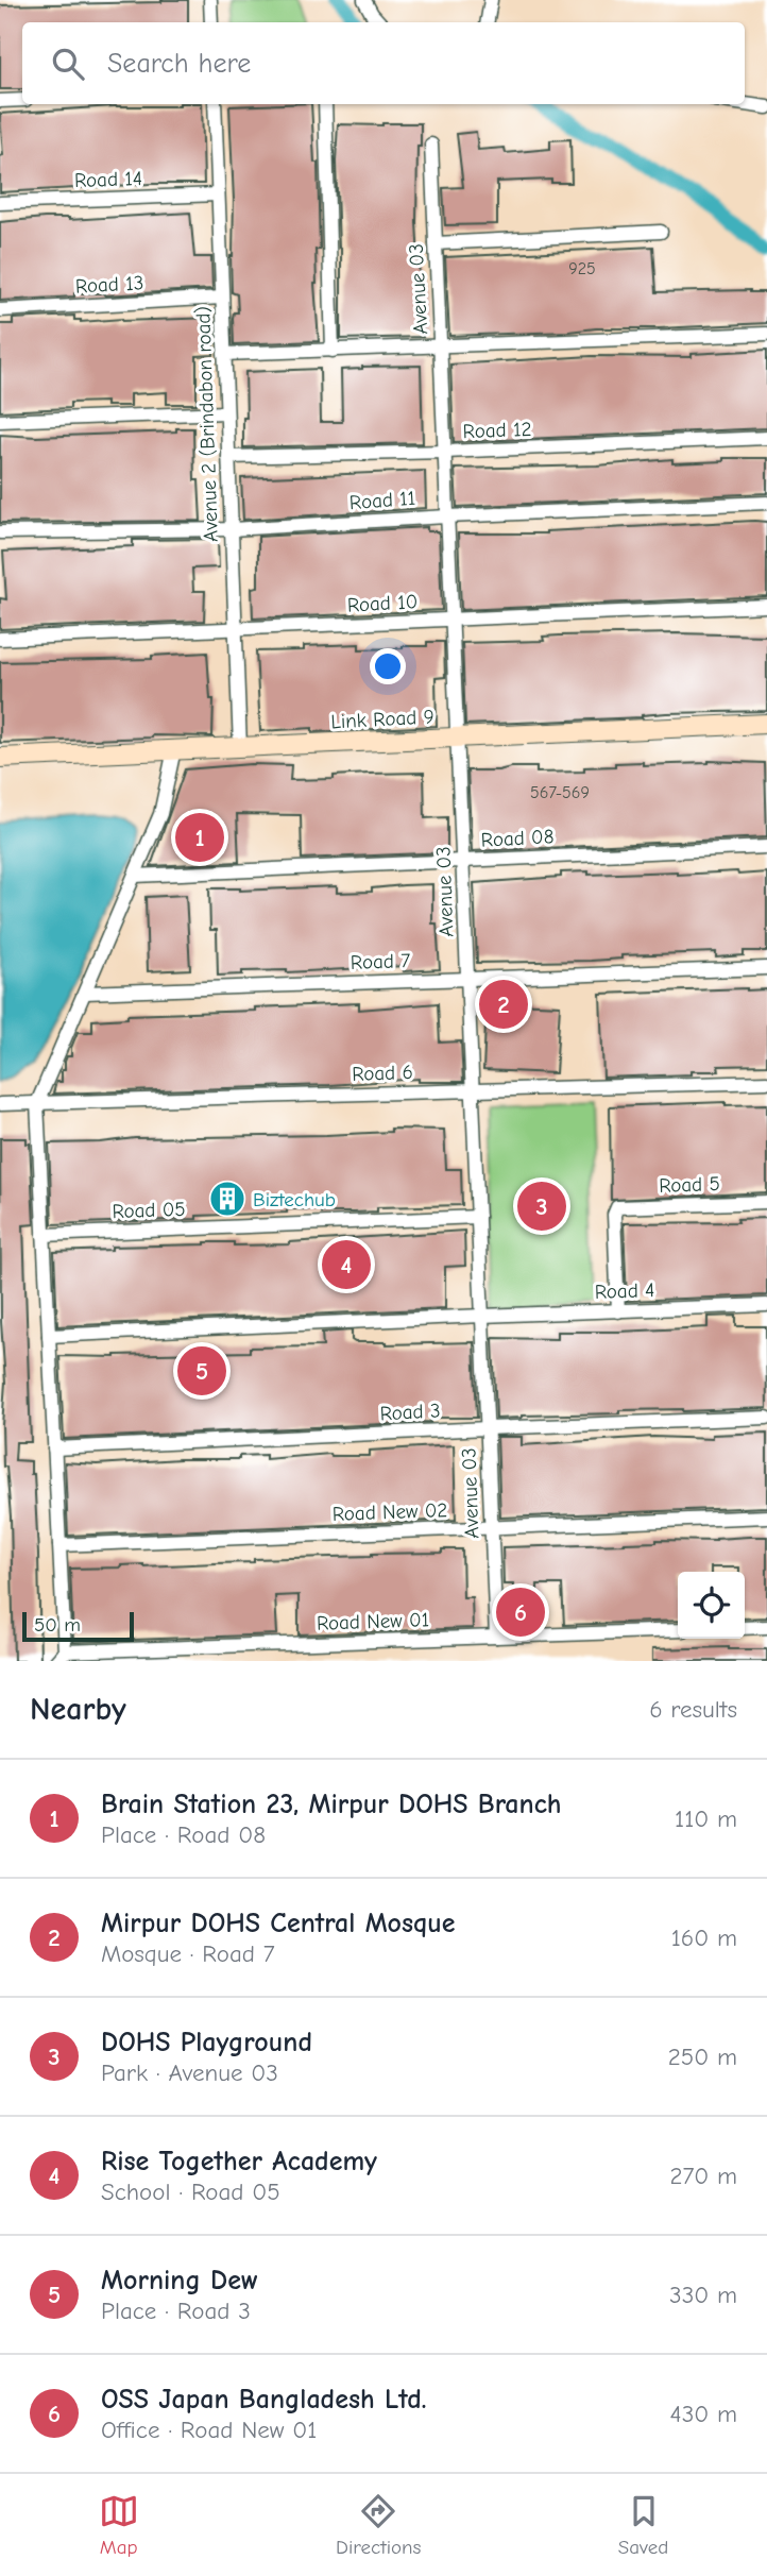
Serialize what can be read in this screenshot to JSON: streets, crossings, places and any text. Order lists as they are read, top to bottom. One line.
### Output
{"streets":{"main road":["Link Road 9"],"street":["Road 14","Road 13","Avenue 03","Avenue 2 (Brindabon road)","Road 12","Road 11","Road 10","Road 08","Road 7","Road 6","Road 5","Road 05","Road 4","Road 3","Road New 02","Road New 01"]},"crossings":[["Road 14","Avenue 2 (Brindabon road)"],["Road 13","Avenue 2 (Brindabon road)"],["Avenue 03","Road 12"],["Avenue 03","Road 11"],["Avenue 03","Road 10"],["Avenue 03","Link Road 9"],["Avenue 03","Road 08"],["Avenue 03","Road 7"],["Avenue 03","Road 6"],["Avenue 03","Road 05"],["Avenue 03","Road 4"],["Avenue 03","Road 3"],["Avenue 03","Road New 02"],["Avenue 03","Road New 01"],["Avenue 2 (Brindabon road)","Road 12"],["Avenue 2 (Brindabon road)","Road 11"],["Avenue 2 (Brindabon road)","Road 10"],["Avenue 2 (Brindabon road)","Link Road 9"],["Road 5","Road 4"]],"places":{"building":["Biztechub"]},"house_numbers":["925","567-569"],"scale_bar":"50 m","page":{"search":"Search here","pins":["1","2","3","4","5","6"],"scale":"50 m","heading":["Nearby","6 results"],"list":[{"mark":"1","name":"Brain Station 23, Mirpur DOHS Branch","note":"Place · Road 08","value":"110 m"},{"mark":"2","name":"Mirpur DOHS Central Mosque","note":"Mosque · Road 7","value":"160 m"},{"mark":"3","name":"DOHS Playground","note":"Park · Avenue 03","value":"250 m"},{"mark":"4","name":"Rise Together Academy","note":"School · Road 05","value":"270 m"},{"mark":"5","name":"Morning Dew","note":"Place · Road 3","value":"330 m"},{"mark":"6","name":"OSS Japan Bangladesh Ltd.","note":"Office · Road New 01","value":"430 m"}],"nav":["Map","Directions","Saved"]}}
